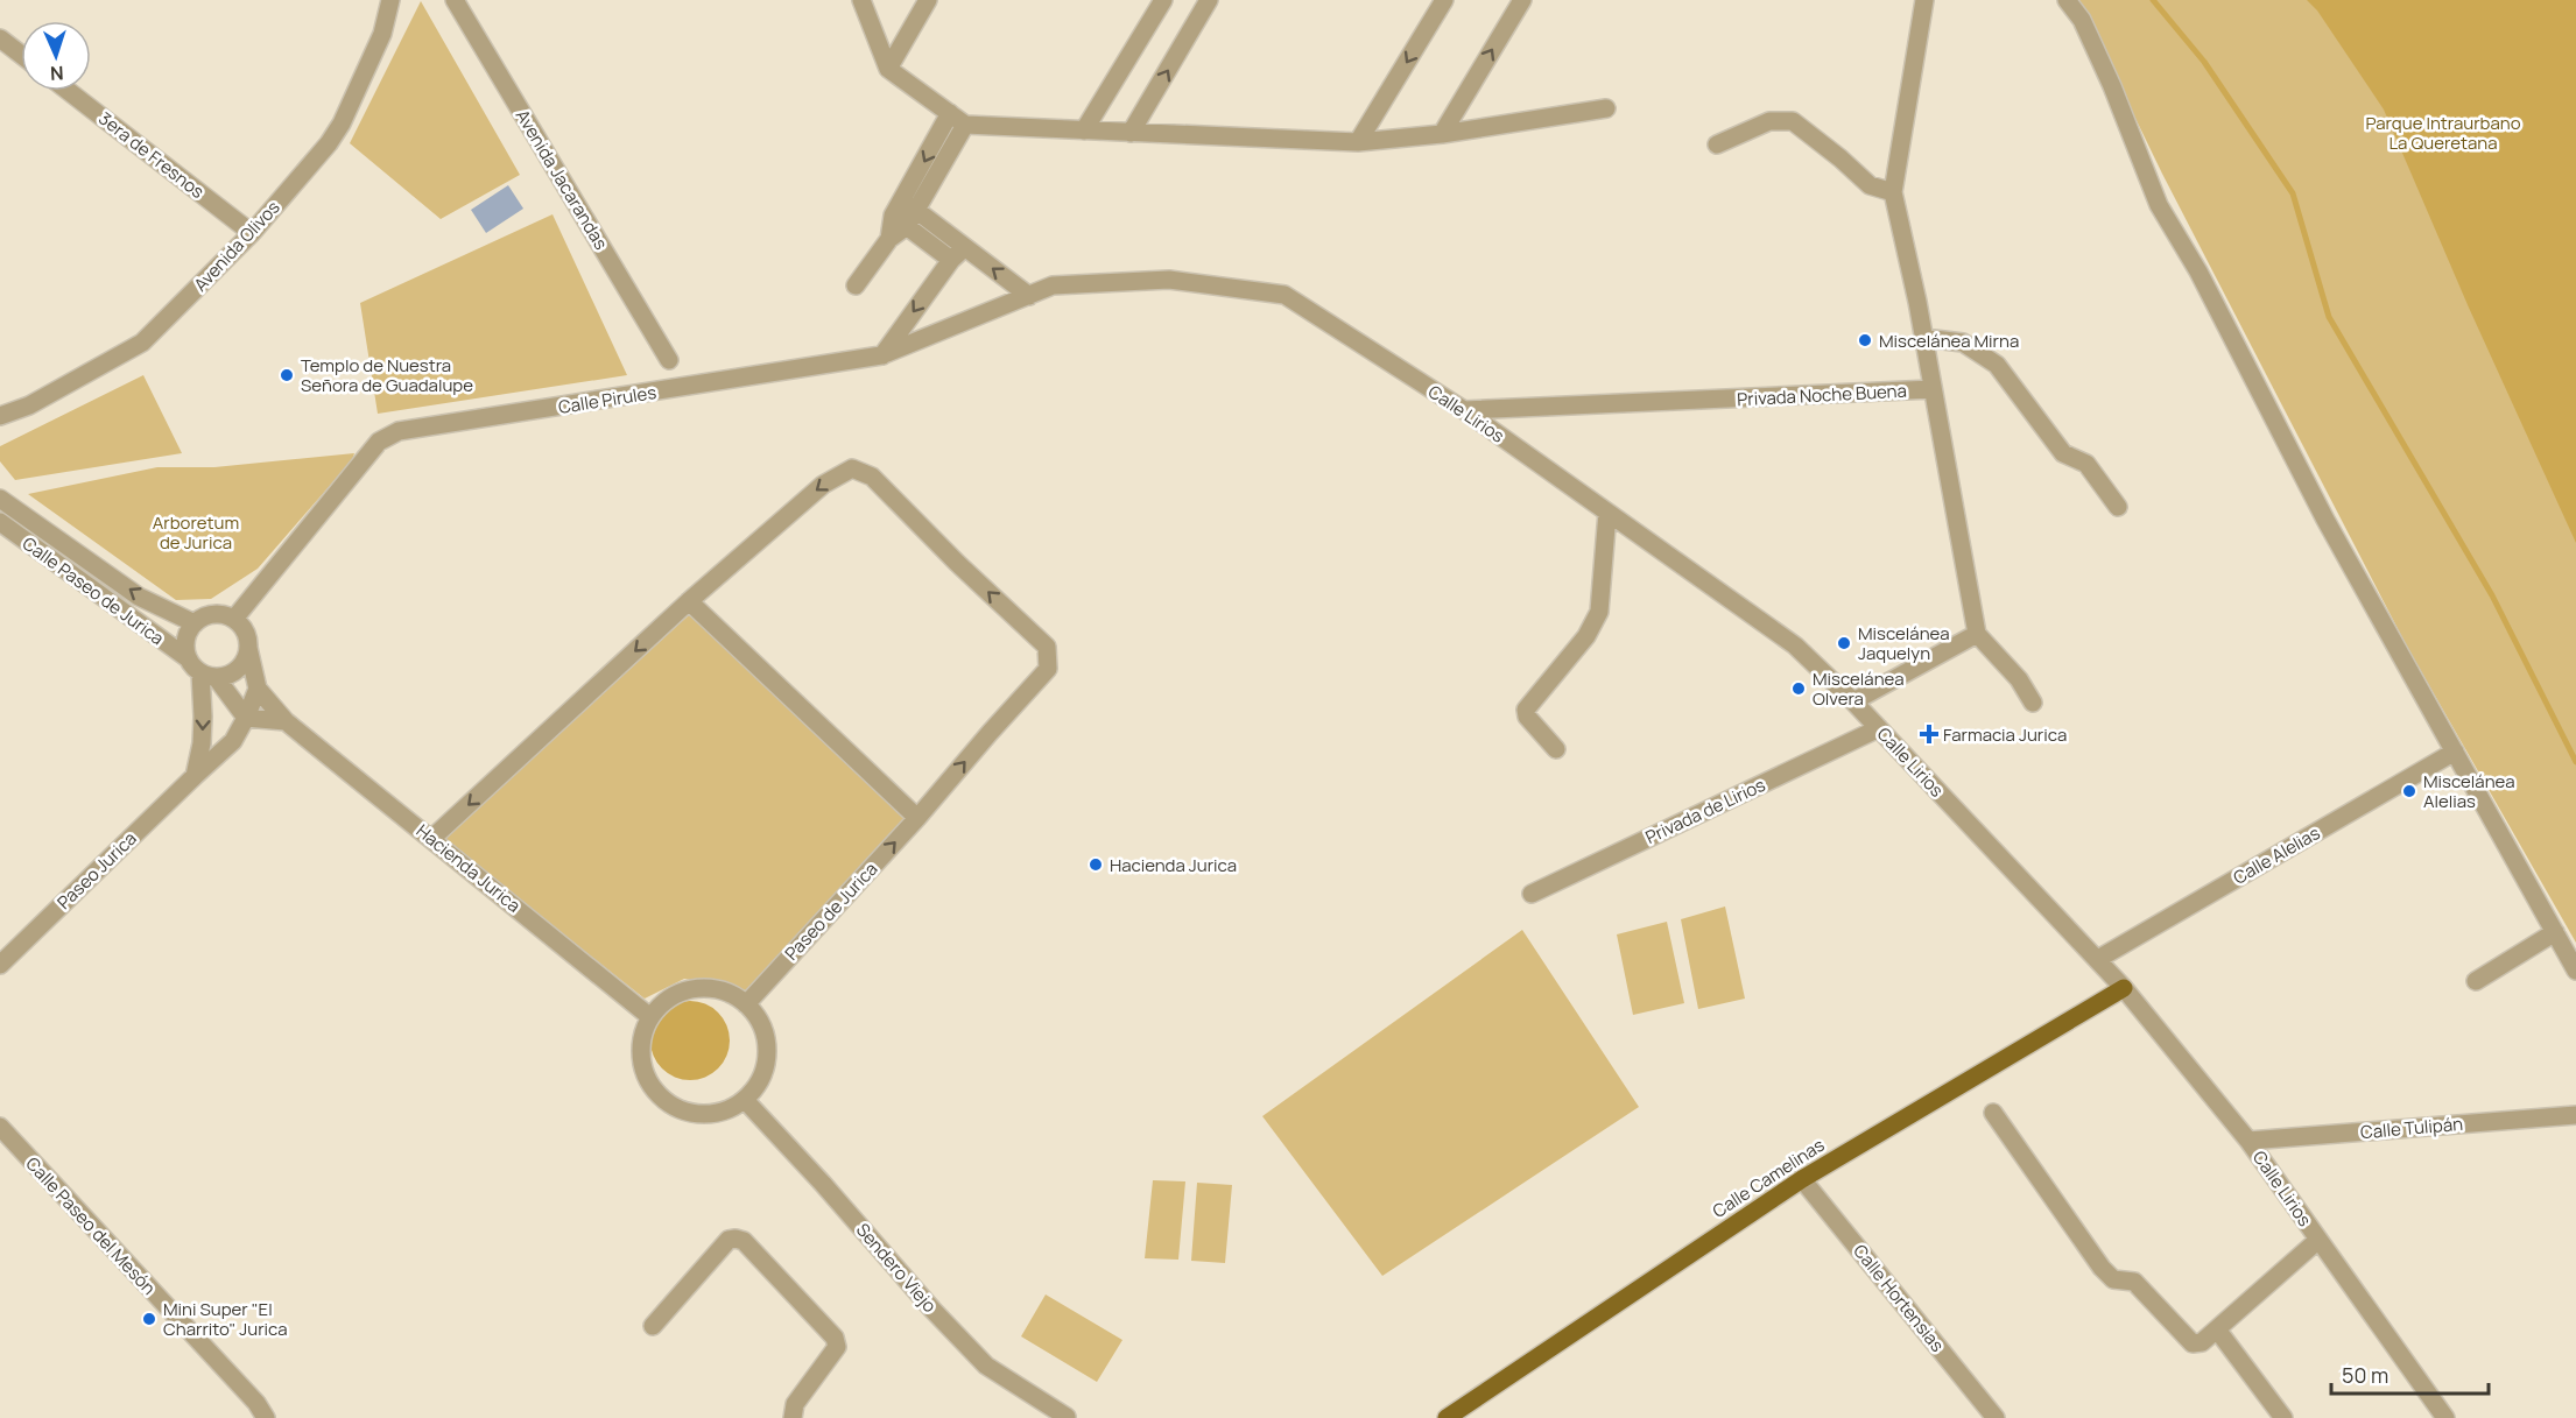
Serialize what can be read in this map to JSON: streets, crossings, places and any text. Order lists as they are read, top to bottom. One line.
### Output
{"streets":{"main road":["Calle Camelinas"],"street":["3era de Fresnos","Avenida Jacarandas","Avenida Olivos","Privada Noche Buena","Calle Pirules","Calle Lirios","Calle Paseo de Jurica","Privada de Lirios","Calle Alelias","Hacienda Jurica","Paseo Jurica","Paseo de Jurica","Calle Tulipán","Calle Paseo del Mesón","Sendero Viejo","Calle Hortensias"]},"crossings":[["3era de Fresnos","Avenida Olivos"],["Privada Noche Buena","Calle Lirios"],["Calle Pirules","Calle Lirios"],["Calle Pirules","Calle Paseo de Jurica"],["Calle Lirios","Privada de Lirios"],["Calle Lirios","Calle Alelias"],["Calle Lirios","Calle Tulipán"],["Calle Lirios","Calle Camelinas"],["Hacienda Jurica","Paseo Jurica"],["Hacienda Jurica","Paseo de Jurica"],["Hacienda Jurica","Sendero Viejo"],["Paseo de Jurica","Sendero Viejo"],["Calle Camelinas","Calle Hortensias"]],"parks":["Parque Intraurbano La Queretana","Arboretum de Jurica"],"places":{"other":["Miscelánea Mirna","Templo de Nuestra Señora de Guadalupe","Miscelánea Jaquelyn","Miscelánea Olvera","Miscelánea Alelias","Hacienda Jurica","Mini Super \"El Charrito\" Jurica"],"health":["Farmacia Jurica"]},"scale_bar":"50 m","north":"bottom"}
